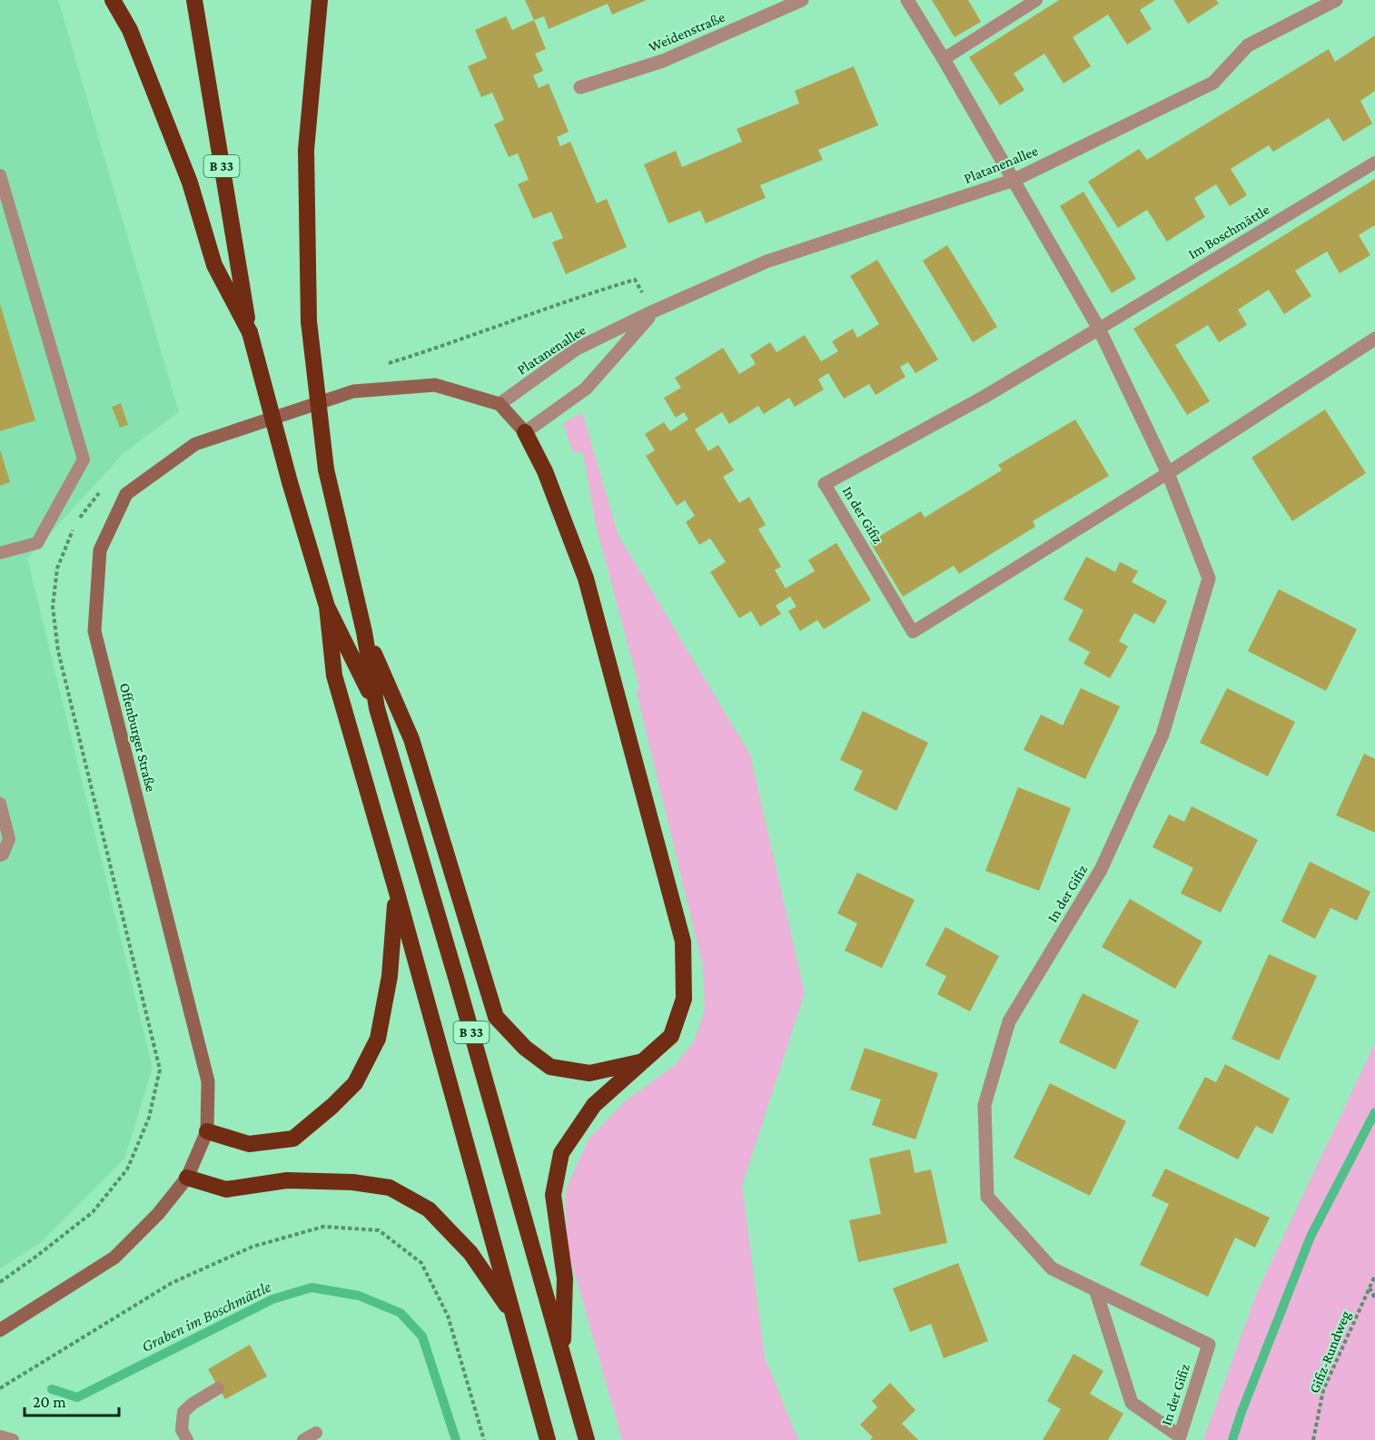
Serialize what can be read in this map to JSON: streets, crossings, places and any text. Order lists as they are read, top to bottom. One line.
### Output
{"streets":{"highway":["B 33"],"street":["Weidenstraße","Platanenallee","In der Gifiz","Offenburger Straße"],"lane":["Im Boschmättle"],"path":["Gifiz-Rundweg"]},"crossings":[["Platanenallee","In der Gifiz"],["Platanenallee","Offenburger Straße"],["Im Boschmättle","In der Gifiz"]],"water":["Graben im Boschmättle"],"scale_bar":"20 m"}
